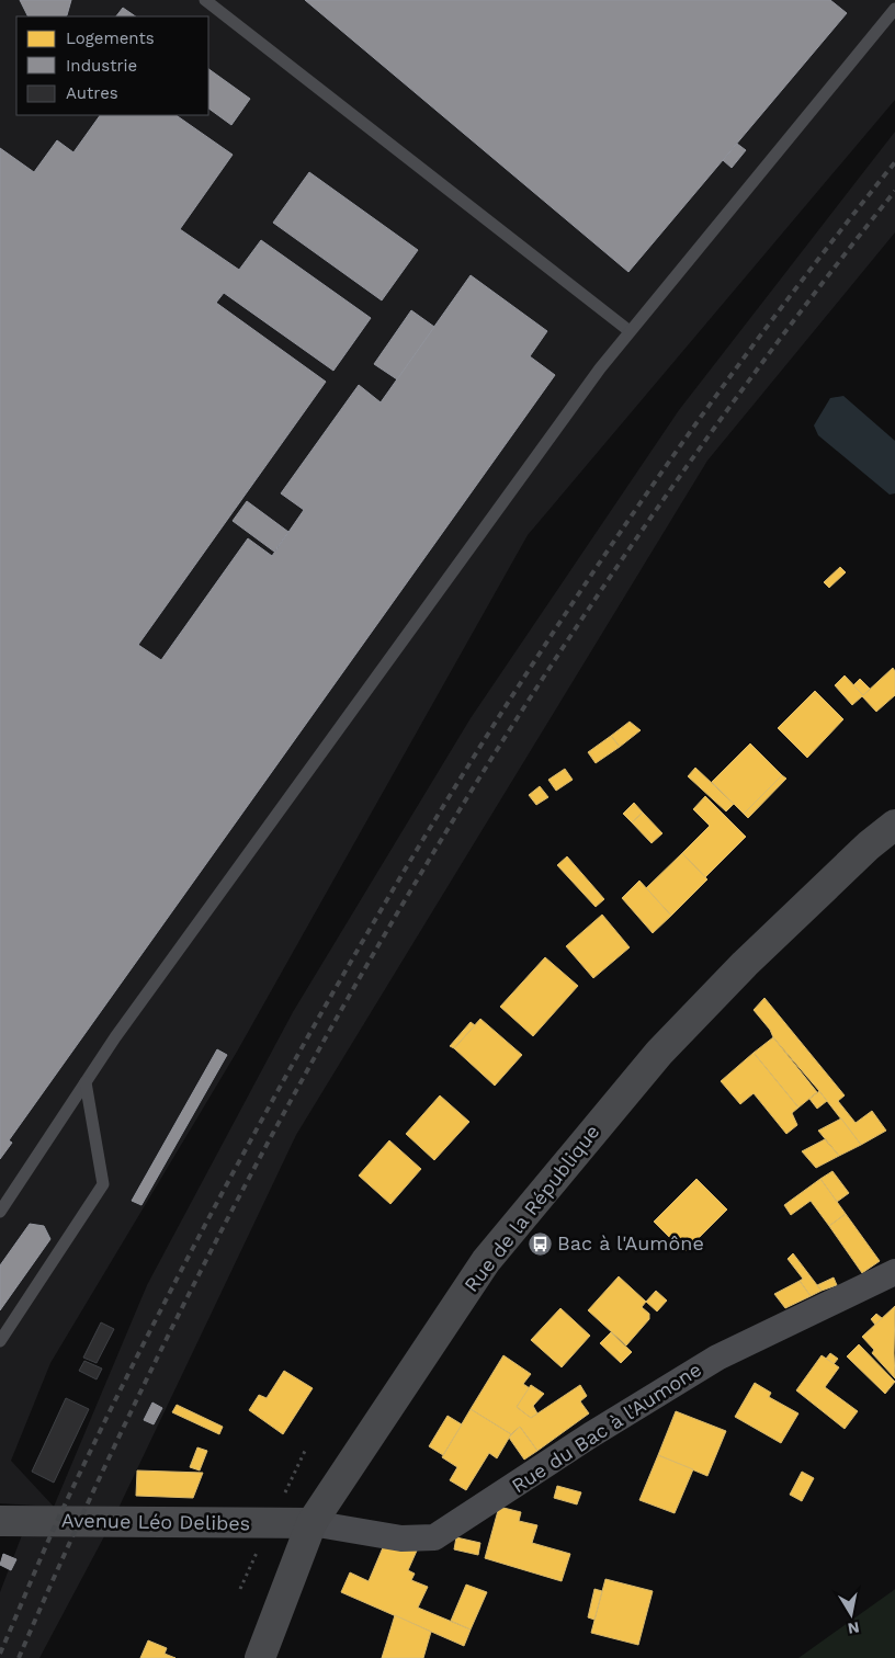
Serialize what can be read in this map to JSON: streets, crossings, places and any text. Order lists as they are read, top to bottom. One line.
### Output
{"streets":{"main road":["Rue de la République","Avenue Léo Delibes"],"street":["Rue du Bac à l'Aumone"]},"crossings":[["Rue de la République","Rue du Bac à l'Aumone"],["Rue de la République","Avenue Léo Delibes"],["Rue du Bac à l'Aumone","Avenue Léo Delibes"]],"places":{"bus stop":["Bac à l'Aumône"]},"legend":["Logements","Industrie","Autres"],"north":"bottom"}
